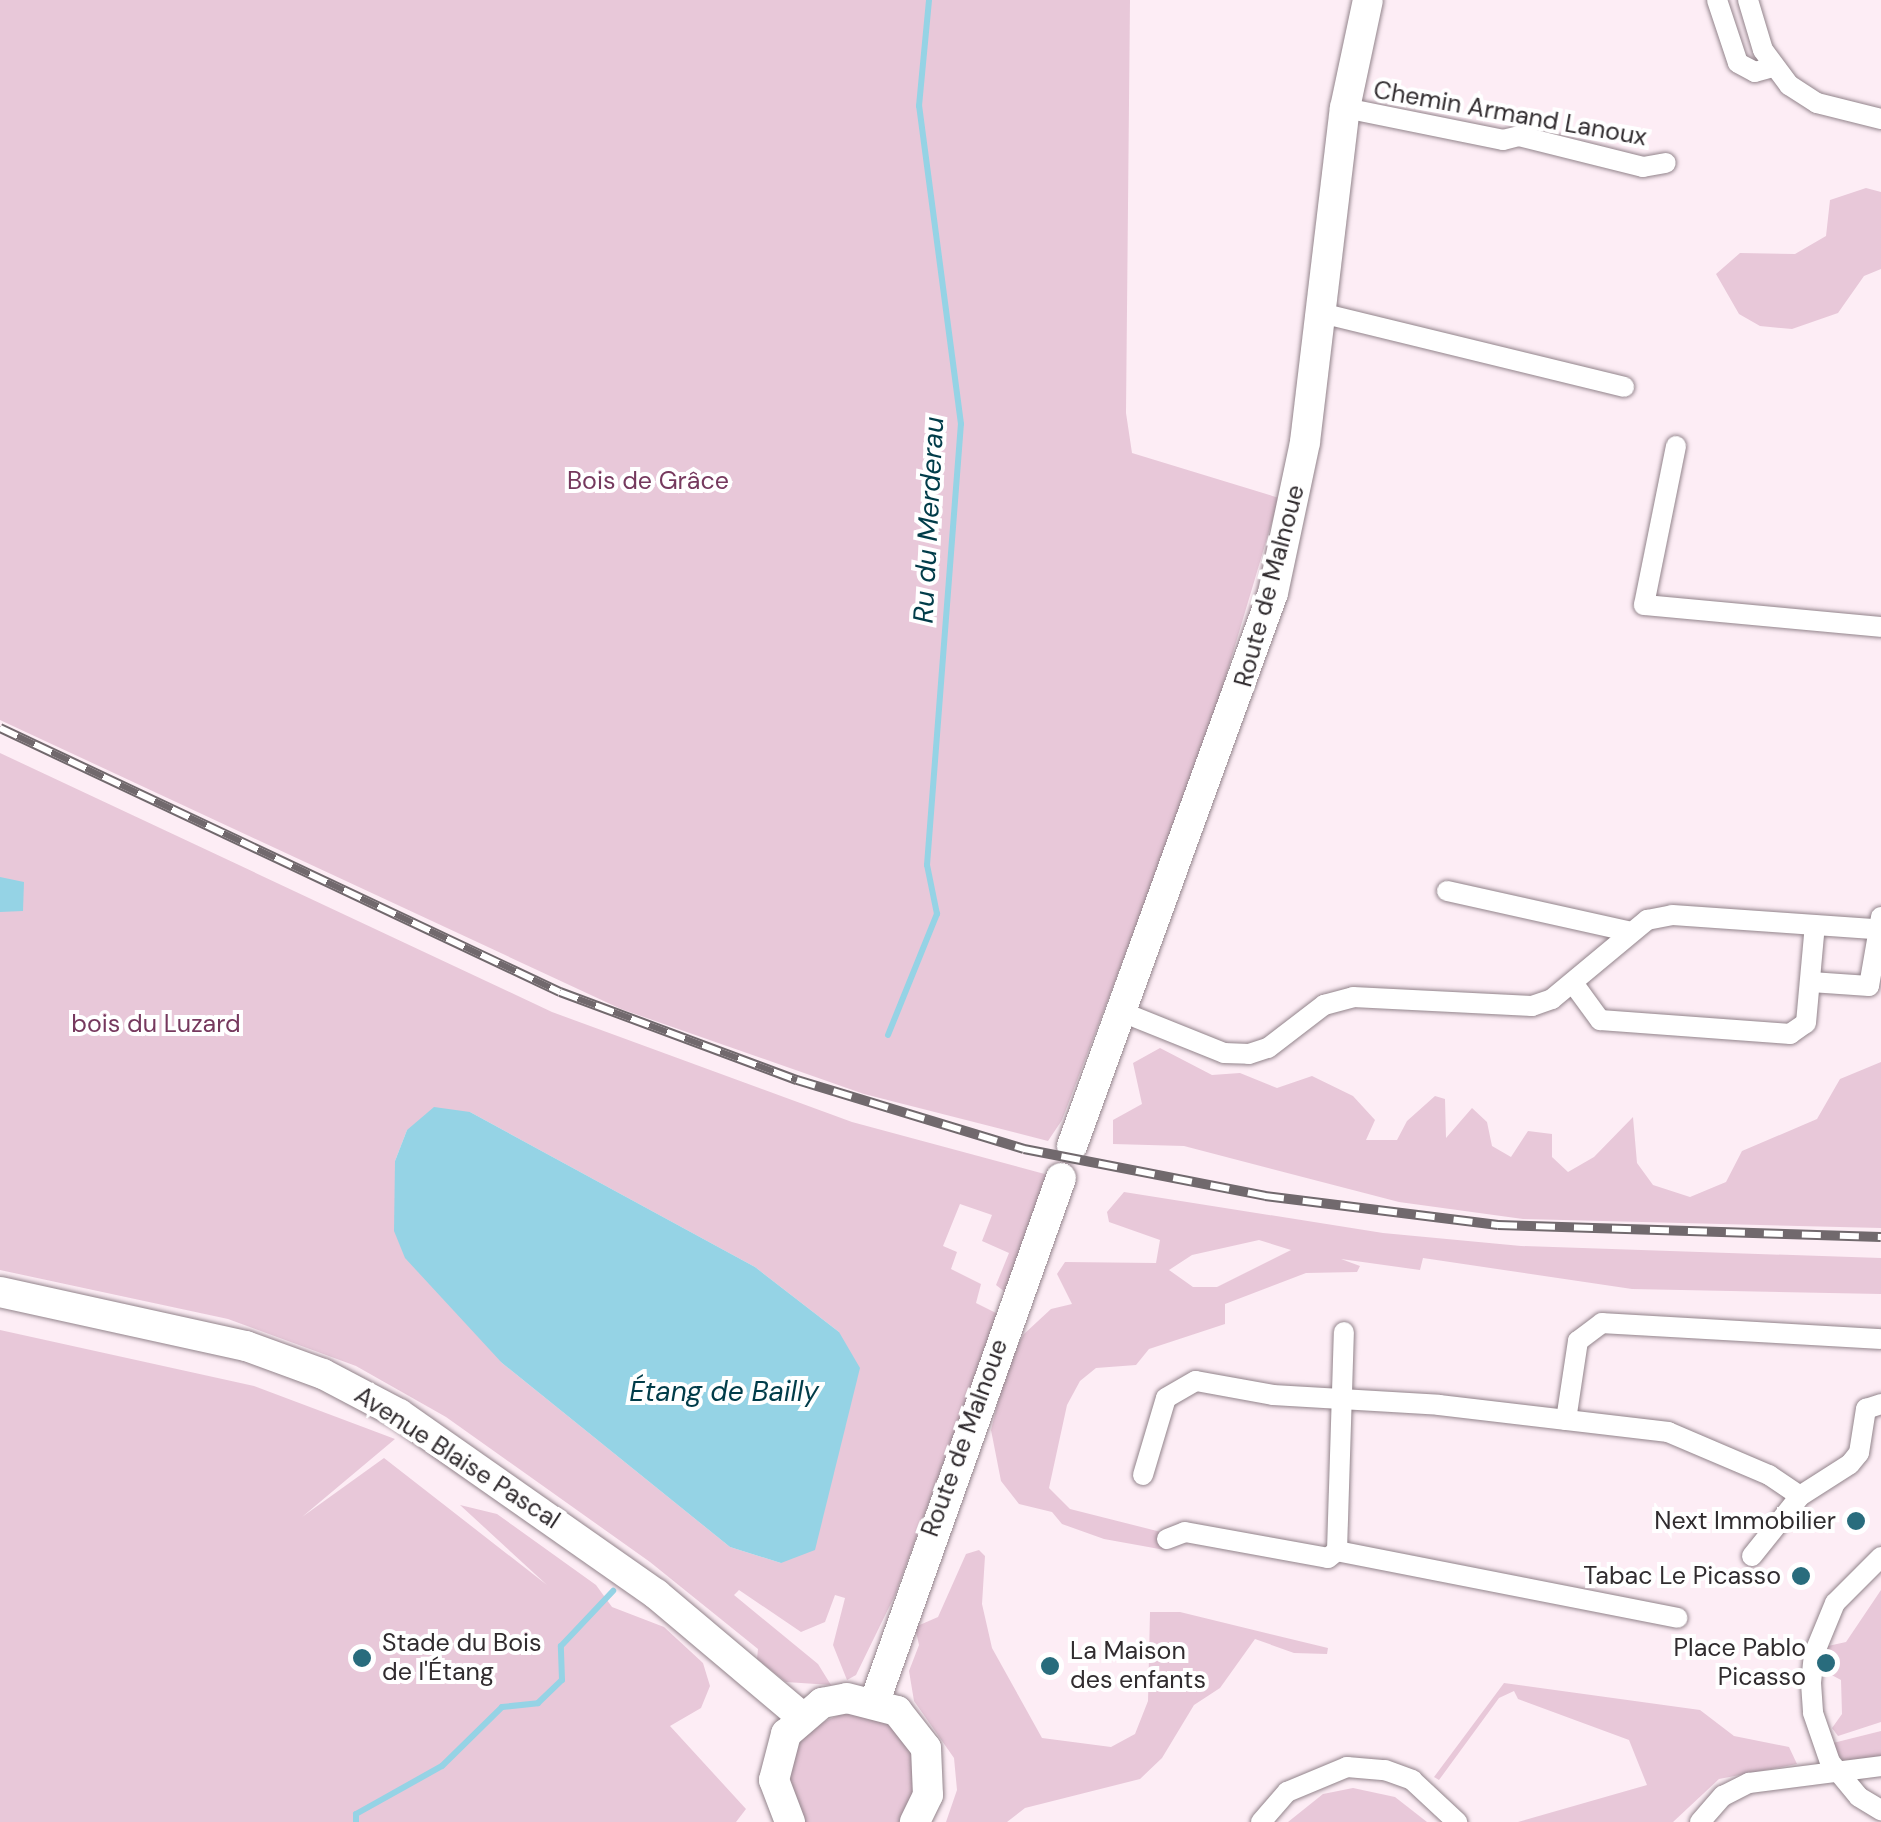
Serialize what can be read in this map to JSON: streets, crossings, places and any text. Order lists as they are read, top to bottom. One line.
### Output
{"streets":{"main road":["Route de Malnoue","Avenue Blaise Pascal"],"street":["Chemin Armand Lanoux"]},"crossings":[["Chemin Armand Lanoux","Route de Malnoue"]],"water":["Ru du Merderau","Étang de Bailly"],"parks":["Bois de Grâce","bois du Luzard"],"places":["Next Immobilier","Tabac Le Picasso","Stade du Bois de l'Étang","Place Pablo Picasso","La Maison des enfants"]}
